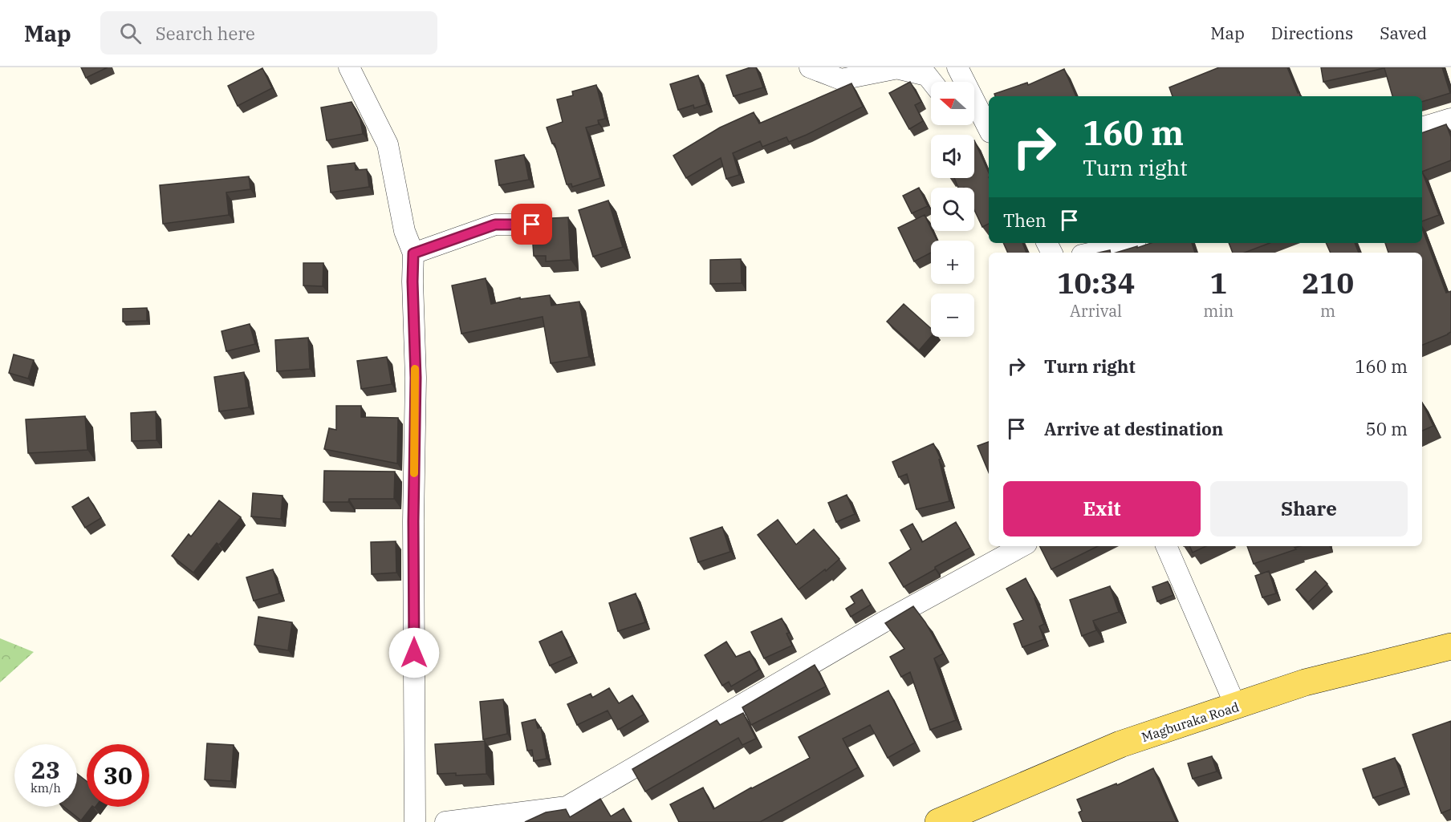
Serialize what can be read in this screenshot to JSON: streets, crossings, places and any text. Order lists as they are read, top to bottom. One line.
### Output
{"streets":{"main road":["Magburaka Road"]},"north":"left","page":{"header":"Map","search":"Search here","nav":["Map","Directions","Saved"],"map_buttons":["+","−"],"turn":["160 m","Turn right"],"then":"Then","eta":["10:34","Arrival","1","min","210","m"],"list":[{"name":"Turn right","value":"160 m"},{"name":"Arrive at destination","value":"50 m"}],"buttons":["Exit","Share"],"speed":"23 km/h","limit":"30"}}
